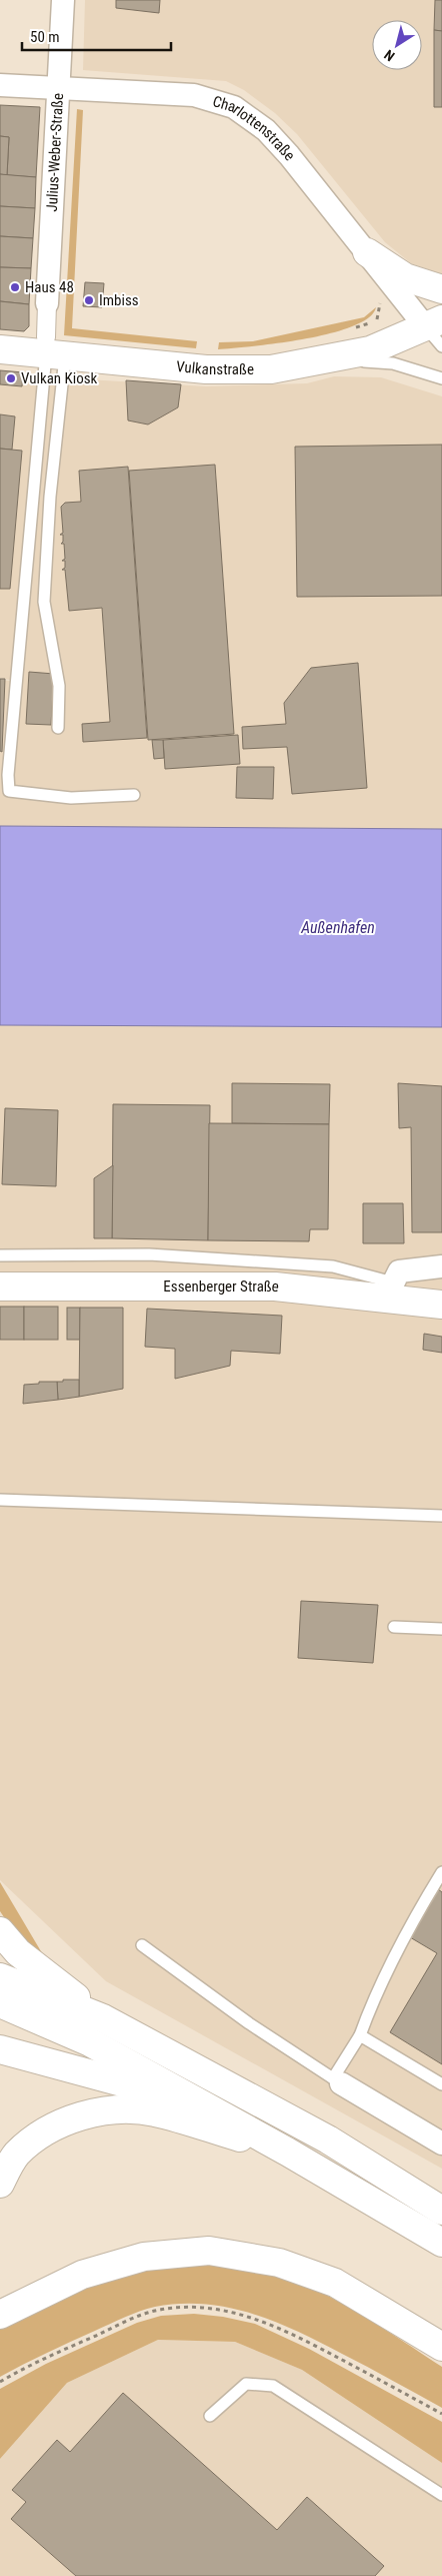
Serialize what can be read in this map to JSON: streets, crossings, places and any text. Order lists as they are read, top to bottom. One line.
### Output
{"streets":{"main road":["Vulkanstraße","Essenberger Straße"],"street":["Charlottenstraße","Julius-Weber-Straße"]},"crossings":[["Charlottenstraße","Julius-Weber-Straße"],["Charlottenstraße","Vulkanstraße"]],"water":["Außenhafen"],"places":["Haus 48","Imbiss","Vulkan Kiosk"],"scale_bar":"50 m","north":"bottom left"}
